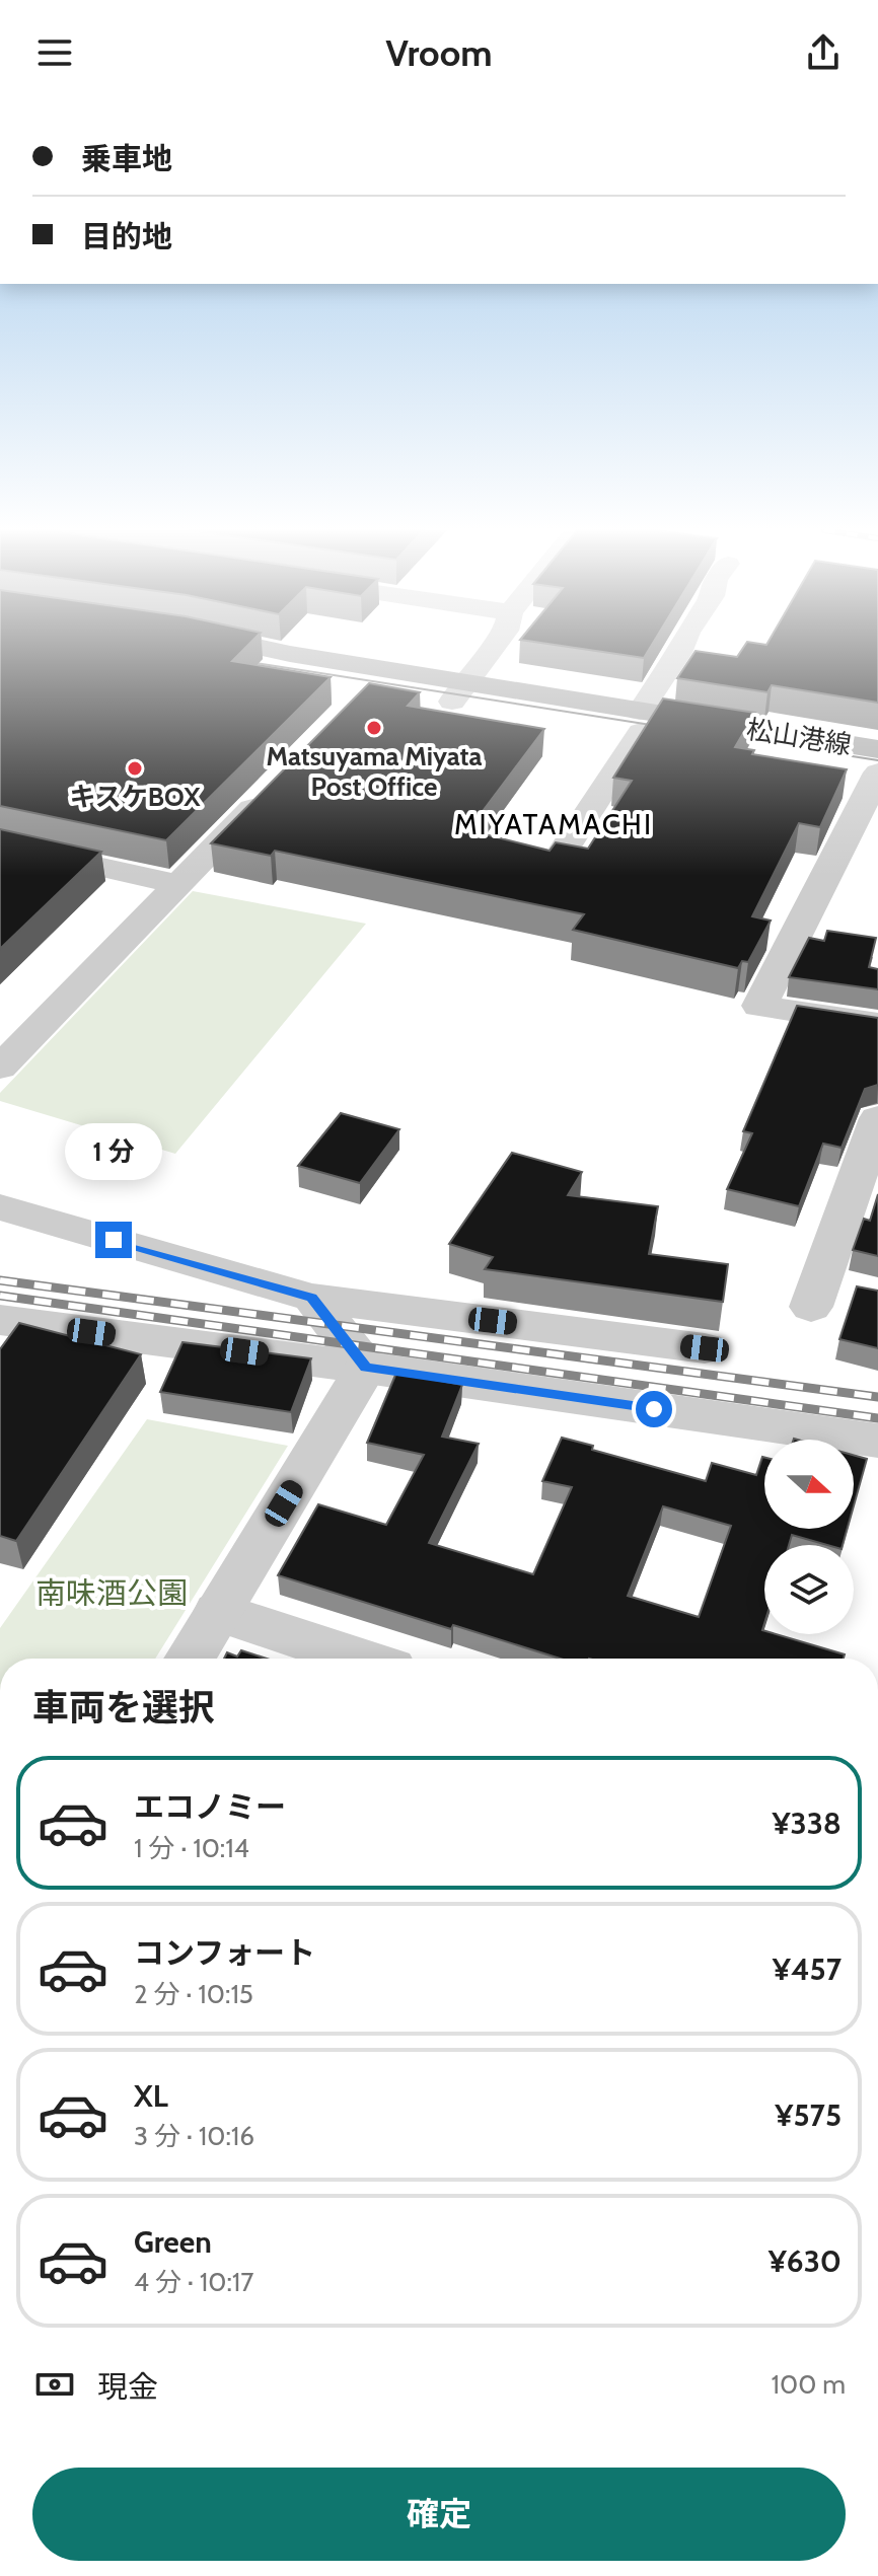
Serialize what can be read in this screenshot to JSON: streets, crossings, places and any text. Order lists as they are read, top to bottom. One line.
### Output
{"streets":{"main road":["松山港線"]},"districts":["MIYATAMACHI"],"parks":["南味酒公園"],"places":["Matsuyama Miyata Post Office","キスケBOX"],"north":"right","page":{"header":"Vroom","banner":["乗車地","目的地"],"bubble":"1 分","heading":"車両を選択","list":[{"name":"エコノミー","note":"1 分 · 10:14","value":"¥338"},{"name":"コンフォート","note":"2 分 · 10:15","value":"¥457"},{"name":"XL","note":"3 分 · 10:16","value":"¥575"},{"name":"Green","note":"4 分 · 10:17","value":"¥630"}],"pay":["現金","100 m"],"buttons":"確定"}}
